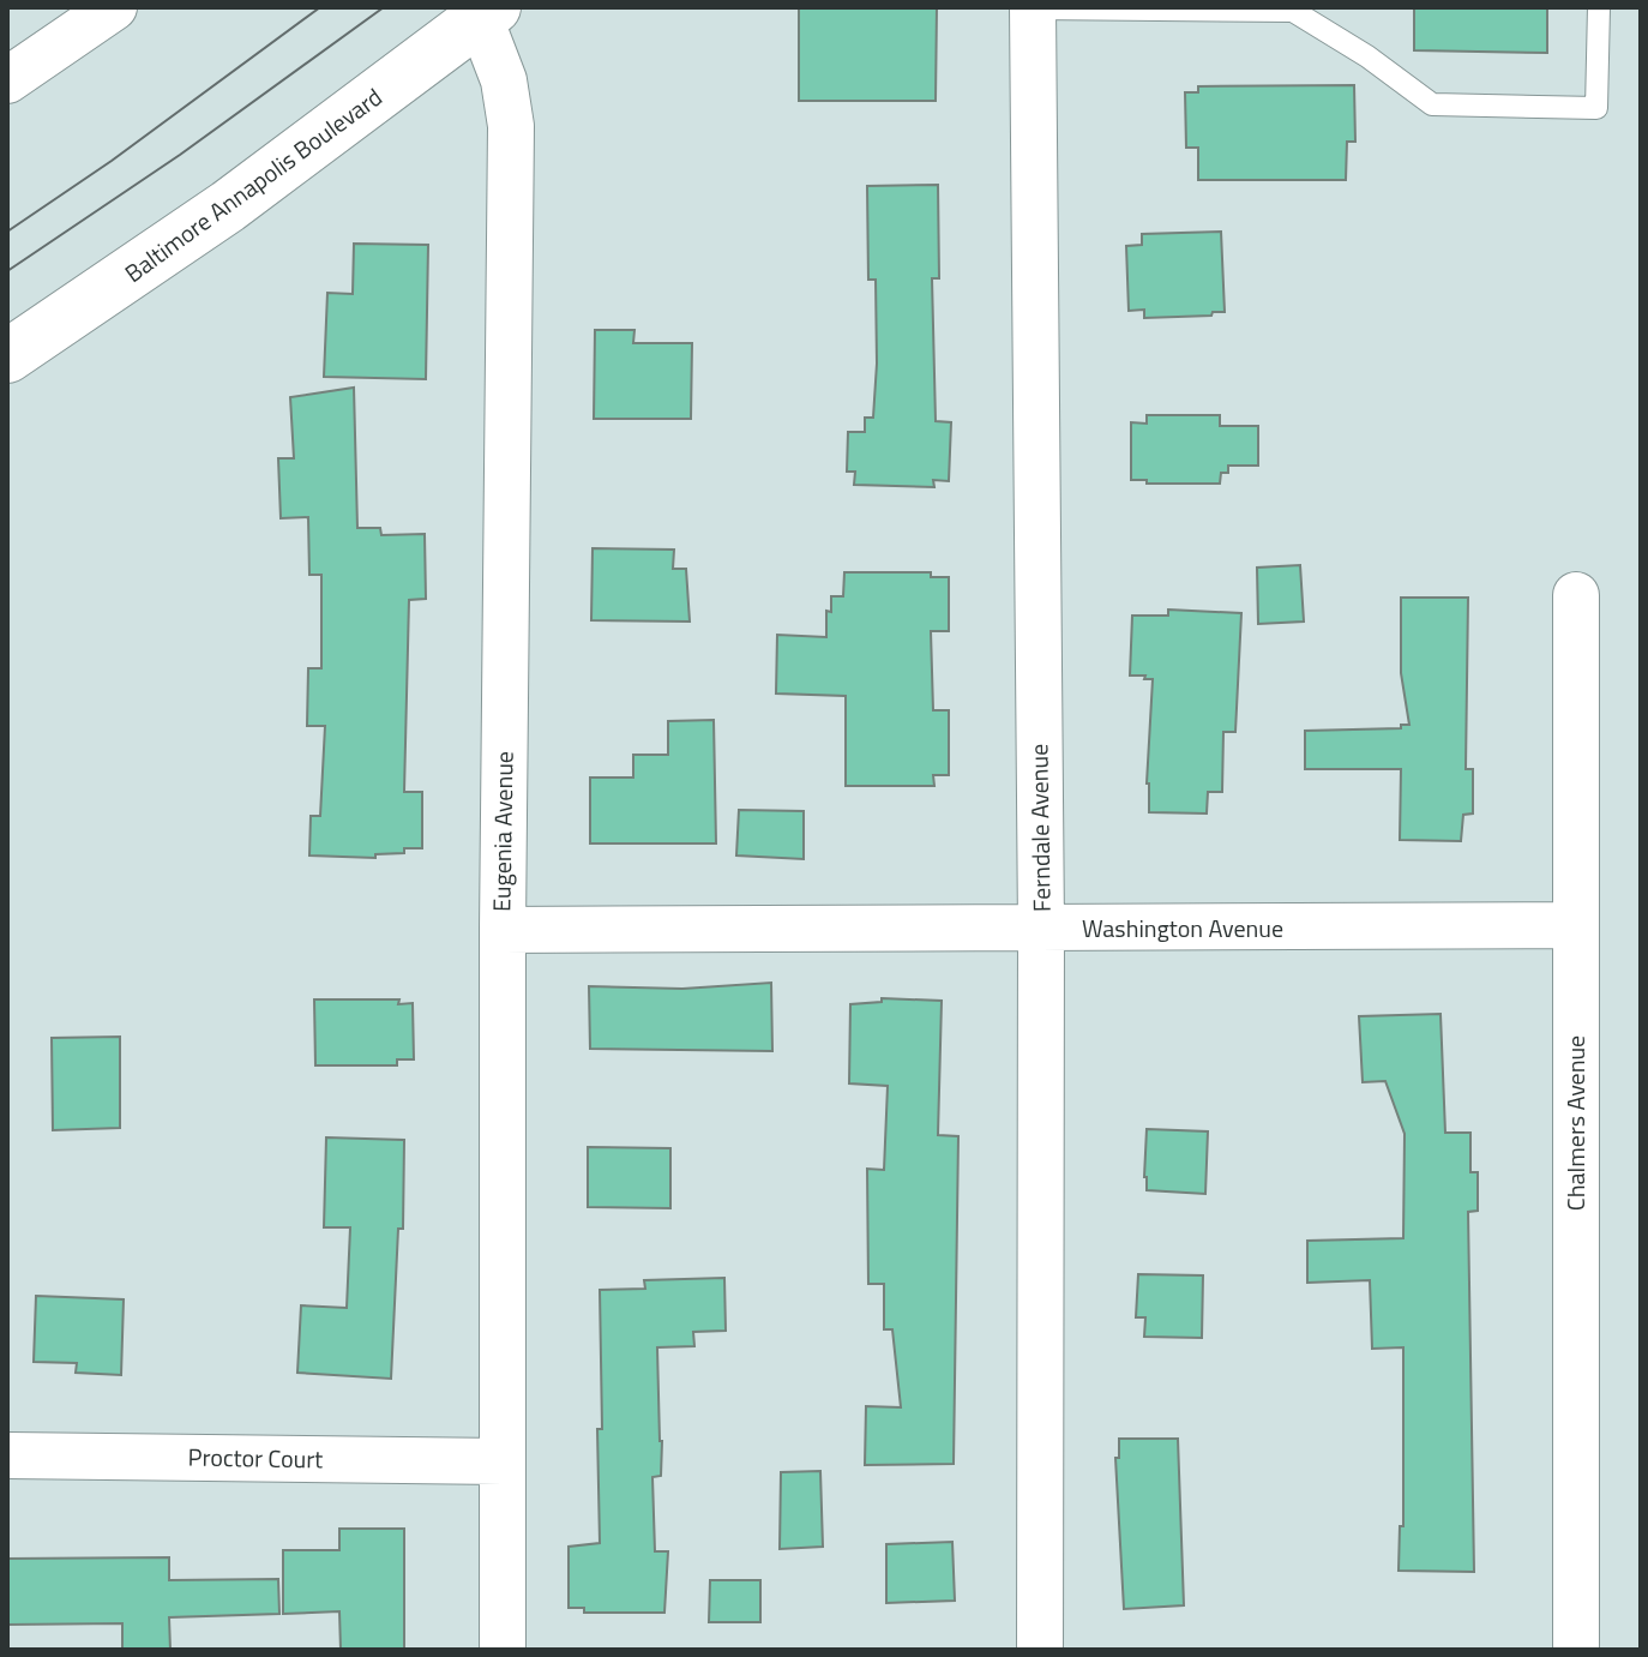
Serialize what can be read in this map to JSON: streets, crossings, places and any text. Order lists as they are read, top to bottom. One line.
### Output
{"streets":{"main road":["Baltimore Annapolis Boulevard"],"street":["Ferndale Avenue","Eugenia Avenue","Washington Avenue","Chalmers Avenue","Proctor Court"]},"crossings":[["Baltimore Annapolis Boulevard","Eugenia Avenue"],["Ferndale Avenue","Washington Avenue"],["Eugenia Avenue","Washington Avenue"],["Eugenia Avenue","Proctor Court"],["Washington Avenue","Chalmers Avenue"]]}
